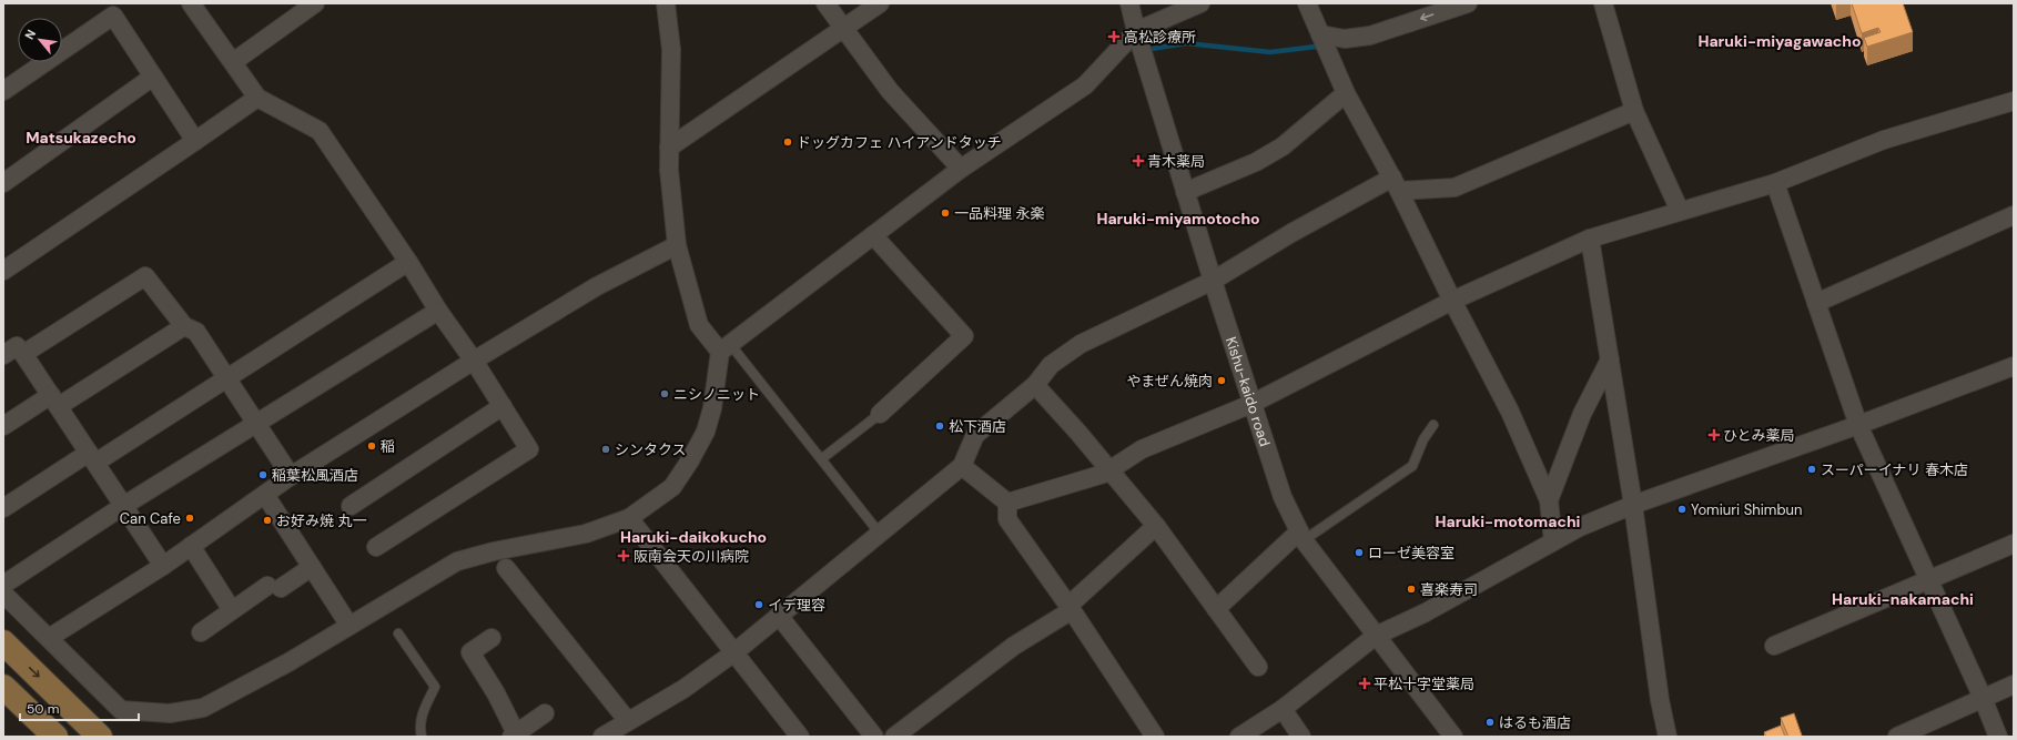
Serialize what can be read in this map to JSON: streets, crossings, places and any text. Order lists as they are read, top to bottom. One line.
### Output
{"streets":{"street":["Kishu-kaido road"]},"districts":["Haruki-miyagawacho","Matsukazecho","Haruki-miyamotocho","Haruki-motomachi","Haruki-daikokucho","Haruki-nakamachi"],"places":{"health":["高松診療所","青木薬局","ひとみ薬局","阪南会天の川病院","平松十字堂薬局"],"other":["ドッグカフェ ハイアンドタッチ","一品料理 永楽","やまぜん焼肉","ニシノニット","松下酒店","稲","シンタクス","スーパーイナリ 春木店","稲葉松風酒店","Yomiuri Shimbun","Can Cafe","お好み焼 丸一","ローゼ美容室","喜楽寿司","イデ理容","はるも酒店"]},"scale_bar":"50 m","north":"top left"}
